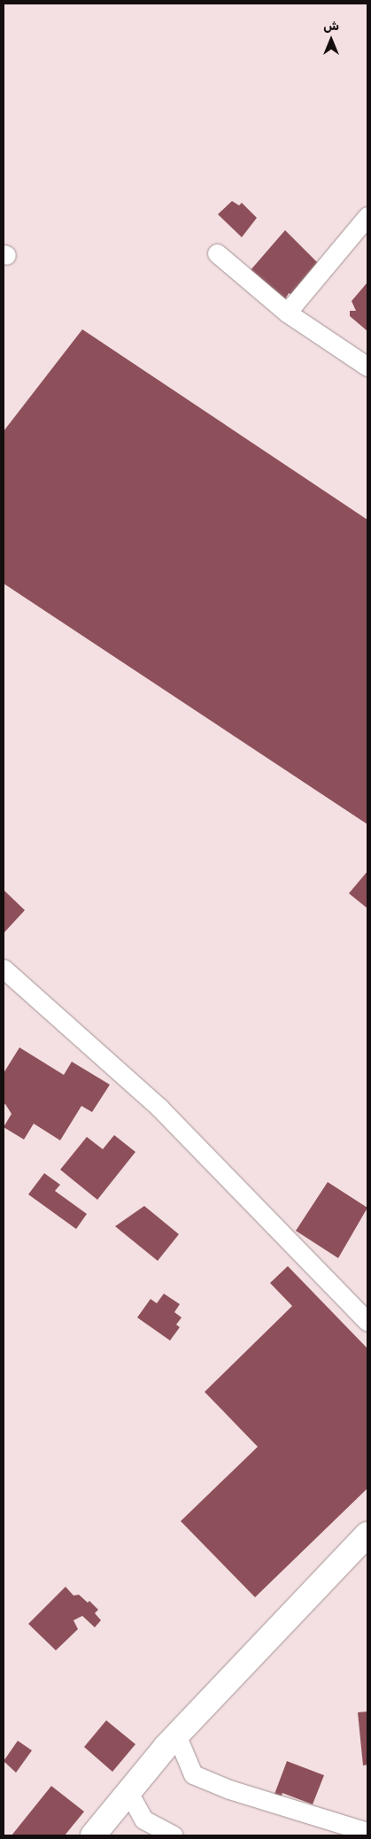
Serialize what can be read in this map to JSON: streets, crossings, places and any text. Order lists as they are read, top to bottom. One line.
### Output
{"north":"top"}
